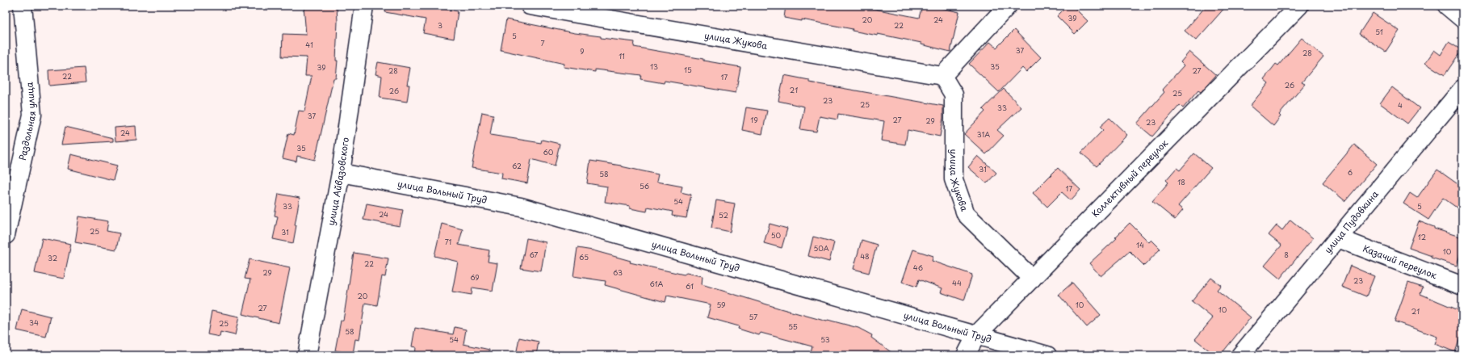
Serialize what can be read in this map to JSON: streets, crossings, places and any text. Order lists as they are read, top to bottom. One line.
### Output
{"streets":{"street":["улица Жукова","Раздольная улица","Коллективный переулок","улица Айвазовского","улица Вольный Труд","улица Пудовкина","Казачий переулок"]},"crossings":[["улица Жукова","Коллективный переулок"],["Коллективный переулок","улица Вольный Труд"],["улица Айвазовского","улица Вольный Труд"],["улица Пудовкина","Казачий переулок"]],"house_numbers":["39","20","24","3","22","51","5","7","41","37","9","28","11","13","35","39","15","28","27","22","17","26","21","26","25","23","25","4","33","37","19","27","29","23","24","31А","35","60","62","31","6","58","18","56","17","54","33","5","24","52","25","31","50","12","71","14","50А","10","67","8","48","65","32","22","46","29","63","69","23","44","61А","61","20","59","10","27","10","21","57","34","25","55","58","54","53"]}
